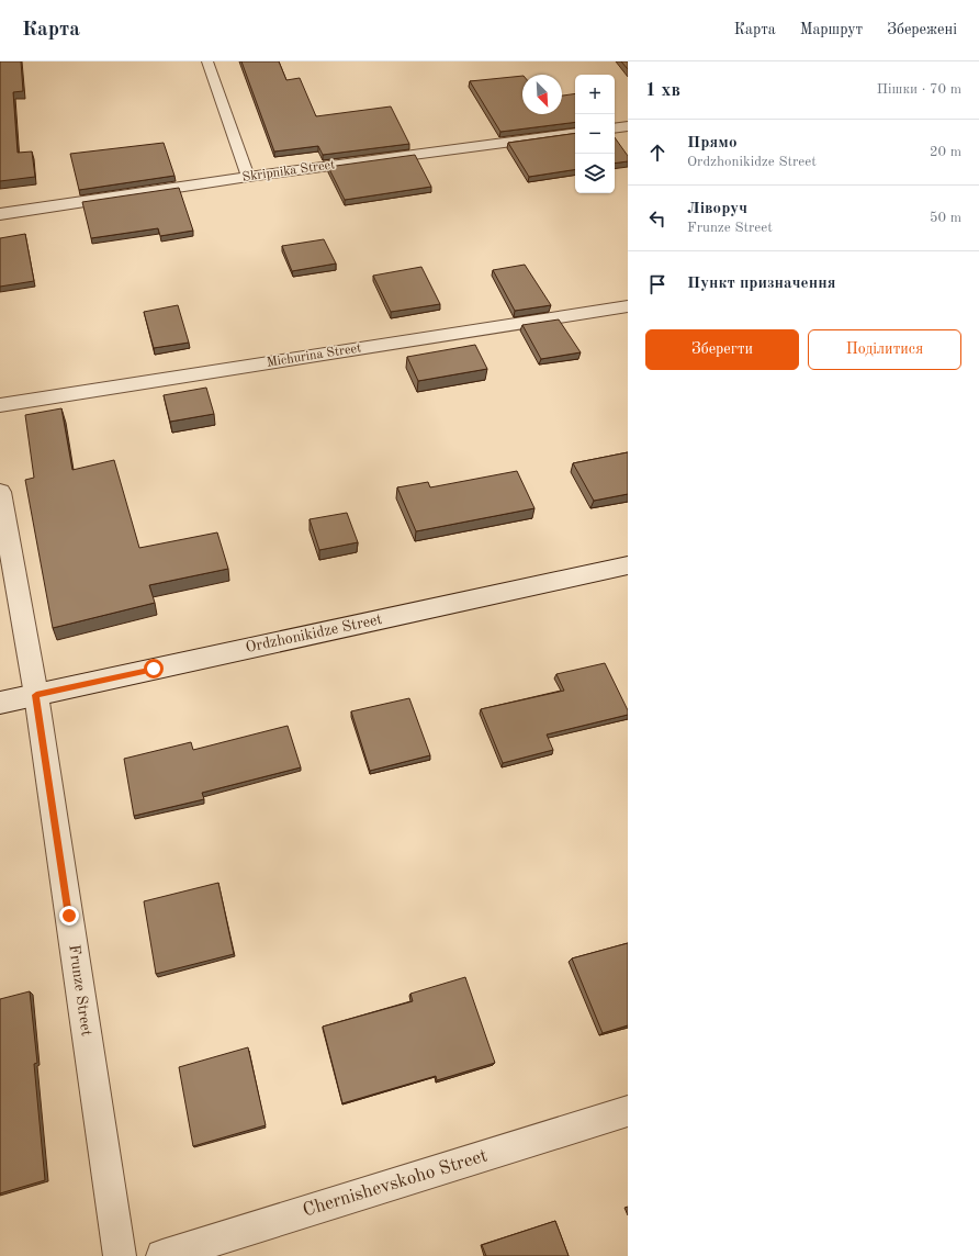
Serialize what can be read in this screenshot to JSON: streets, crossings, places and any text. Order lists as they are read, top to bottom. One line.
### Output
{"streets":{"street":["Skripnika Street","Michurina Street","Ordzhonikidze Street","Frunze Street","Chernishevskoho Street"]},"crossings":[["Ordzhonikidze Street","Frunze Street"]],"north":"bottom right","page":{"header":"Карта","nav":["Карта","Маршрут","Збережені"],"heading":["1 хв","Пішки · 70 m"],"map_buttons":["+","−"],"list":[["Прямо","Ordzhonikidze Street","20 m"],["Ліворуч","Frunze Street","50 m"],"Пункт призначення"],"buttons":["Зберегти","Поділитися"]}}
